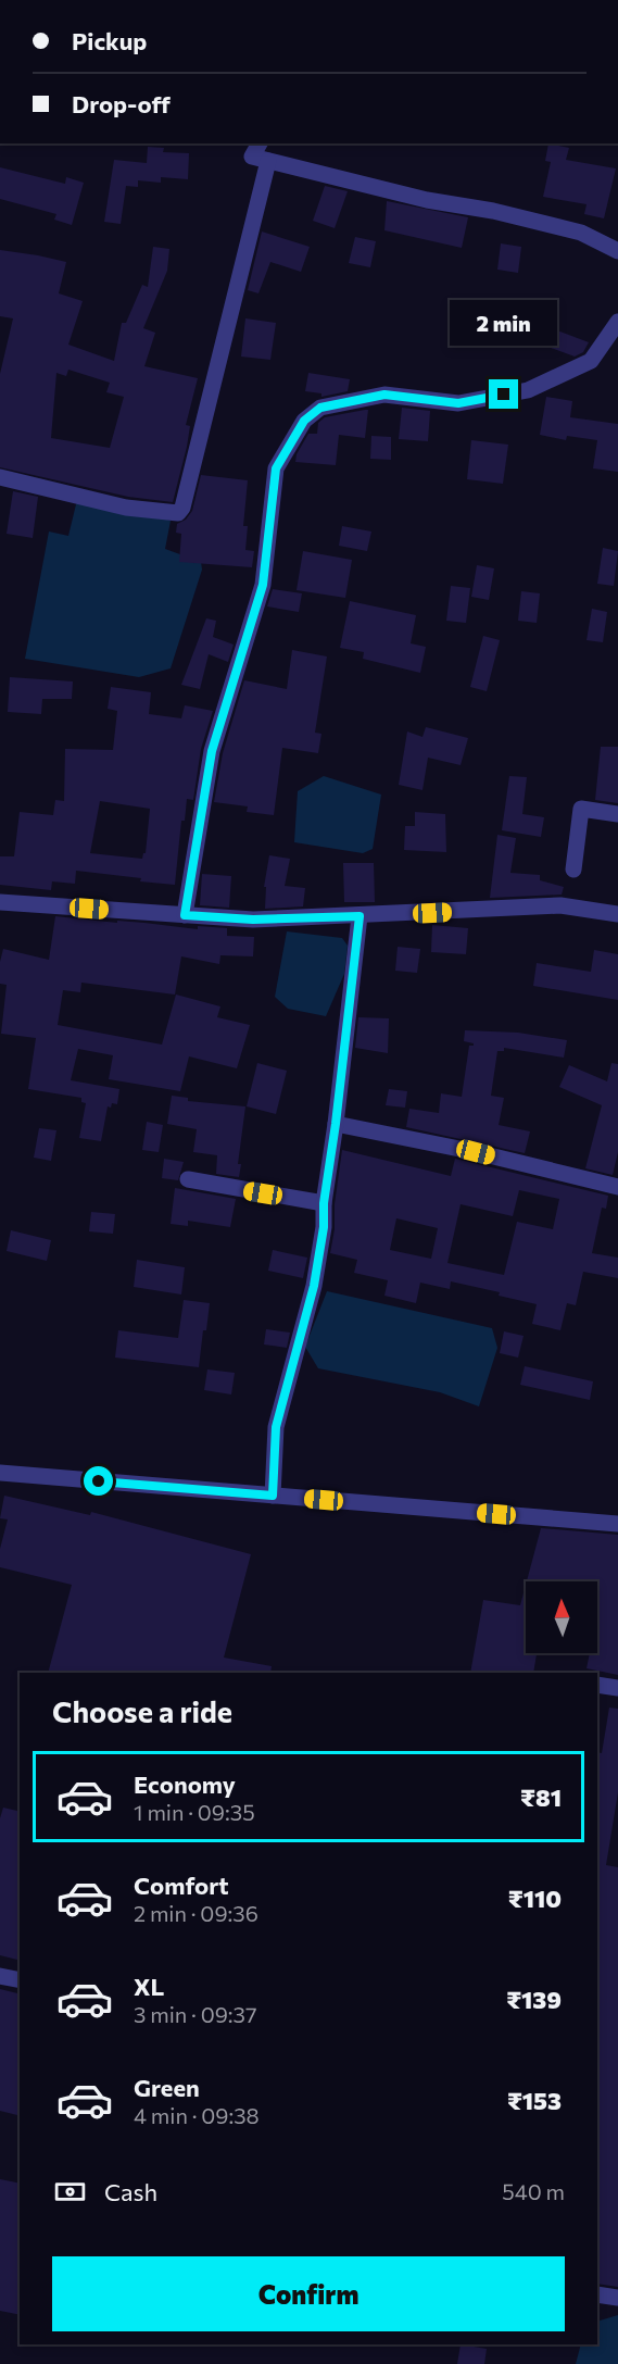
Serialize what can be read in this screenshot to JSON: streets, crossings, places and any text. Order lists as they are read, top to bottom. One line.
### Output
{"north":"top","page":{"banner":["Pickup","Drop-off"],"bubble":"2 min","heading":"Choose a ride","list":[{"name":"Economy","note":"1 min · 09:35","value":"₹81"},{"name":"Comfort","note":"2 min · 09:36","value":"₹110"},{"name":"XL","note":"3 min · 09:37","value":"₹139"},{"name":"Green","note":"4 min · 09:38","value":"₹153"}],"pay":["Cash","540 m"],"buttons":"Confirm"}}
